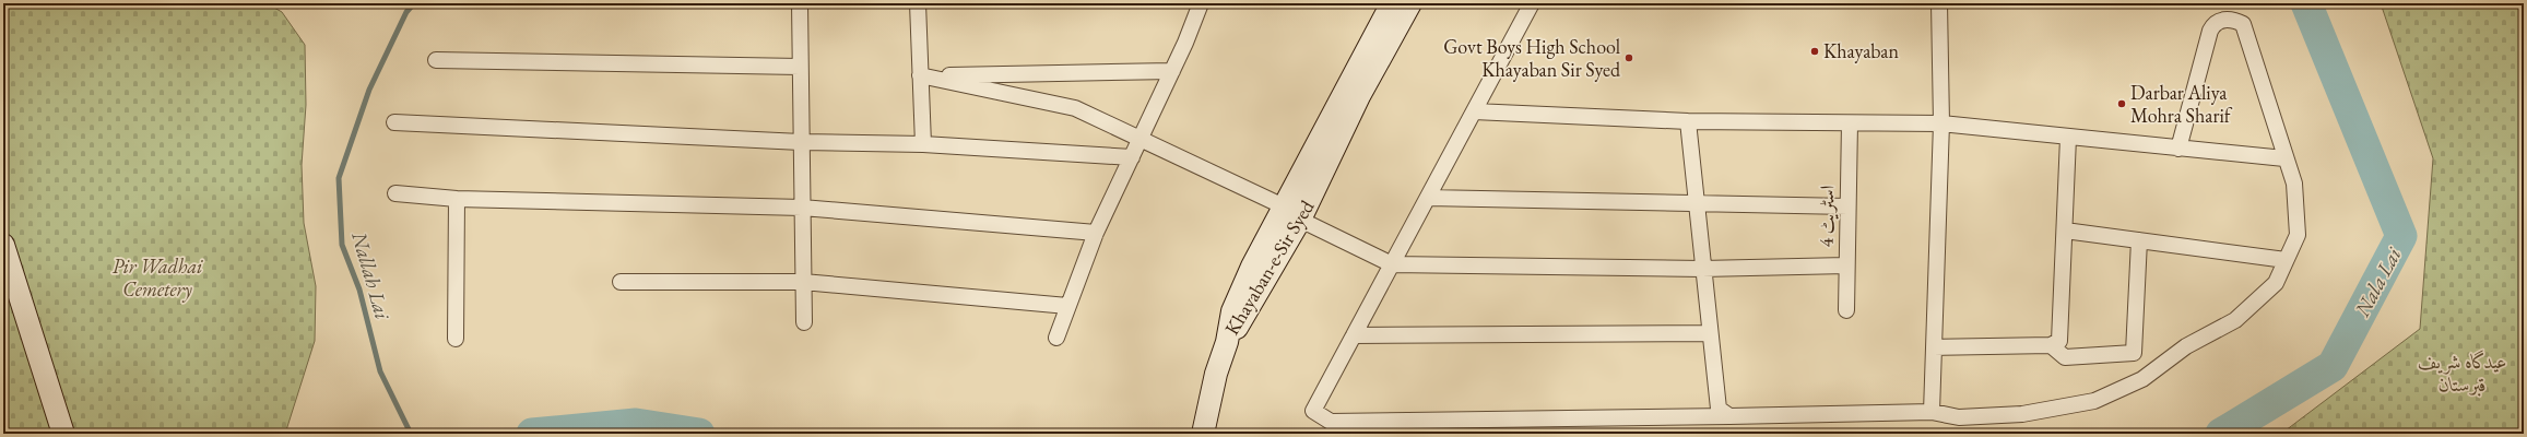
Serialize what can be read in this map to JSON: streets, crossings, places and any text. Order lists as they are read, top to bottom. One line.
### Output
{"streets":{"main road":["Khayaban-e-Sir Syed"],"street":["اسٹریٹ 4"]},"water":["Nallah Lai","Nala Lai"],"parks":["Pir Wadhai Cemetery","عیدگاہ شریف قبرستان"],"places":["Khayaban","Govt Boys High School Khayaban Sir Syed","Darbar Aliya Mohra Sharif"]}
